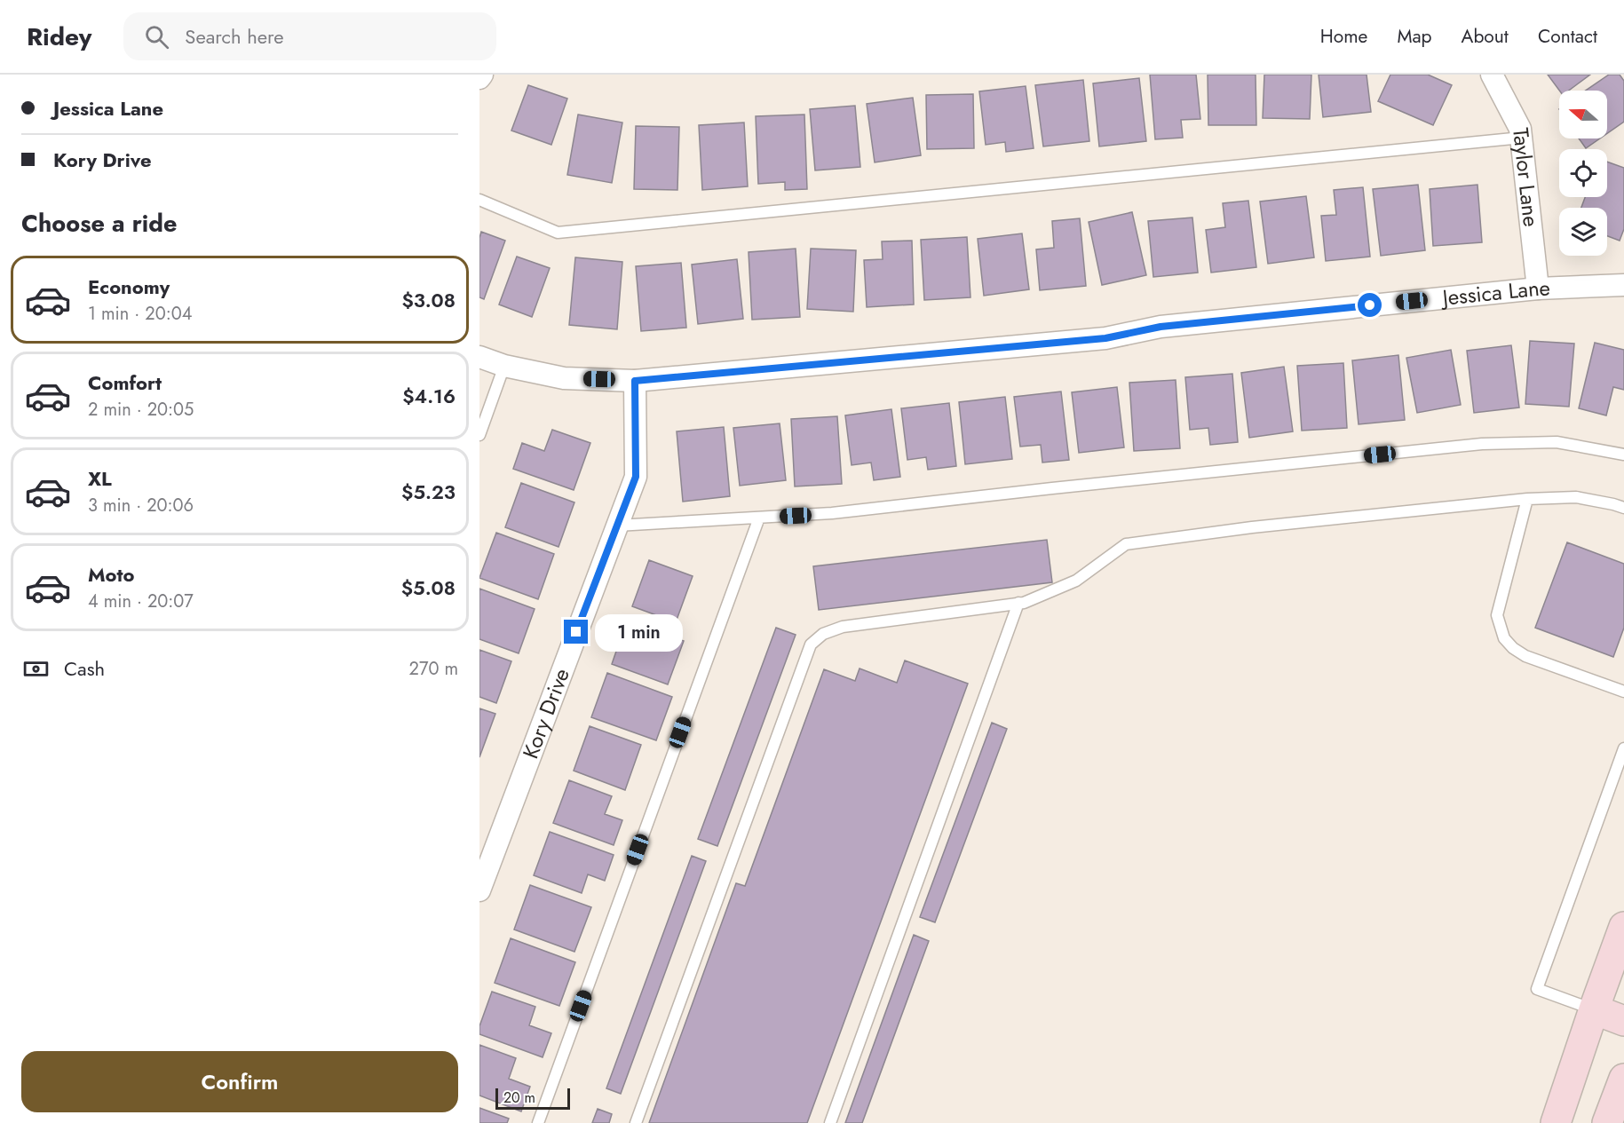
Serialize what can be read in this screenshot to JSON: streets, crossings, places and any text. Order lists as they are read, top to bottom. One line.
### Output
{"streets":{"street":["Taylor Lane","Jessica Lane","Kory Drive"]},"crossings":[["Taylor Lane","Jessica Lane"],["Jessica Lane","Kory Drive"]],"scale_bar":"20 m","north":"left","page":{"header":"Ridey","search":"Search here","nav":["Home","Map","About","Contact"],"banner":["Jessica Lane","Kory Drive"],"heading":"Choose a ride","list":[{"name":"Economy","note":"1 min · 20:04","value":"$3.08"},{"name":"Comfort","note":"2 min · 20:05","value":"$4.16"},{"name":"XL","note":"3 min · 20:06","value":"$5.23"},{"name":"Moto","note":"4 min · 20:07","value":"$5.08"}],"bubble":"1 min","pay":["Cash","270 m"],"buttons":"Confirm","scale":"20 m"}}
